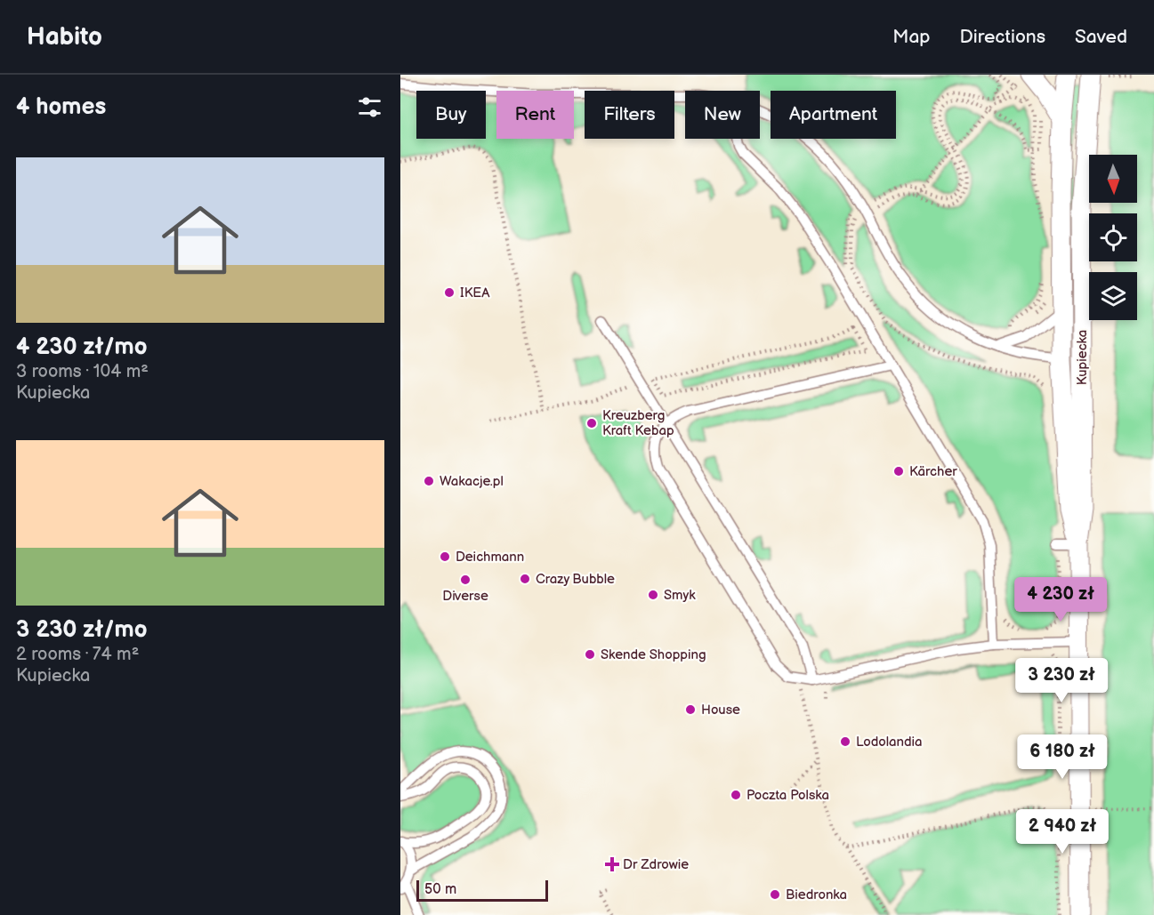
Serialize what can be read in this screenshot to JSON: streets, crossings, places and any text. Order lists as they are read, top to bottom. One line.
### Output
{"streets":{"street":["Kupiecka"]},"places":{"other":["IKEA","Kreuzberg Kraft Kebap","Kärcher","Wakacje.pl","Deichmann","Crazy Bubble","Diverse","Smyk","Skende Shopping","House","Lodolandia","Poczta Polska","Biedronka"],"health":["Dr Zdrowie"]},"scale_bar":"50 m","north":"bottom","page":{"header":"Habito","nav":["Map","Directions","Saved"],"heading":"4 homes","chip":["Buy","Rent","Filters","New","Apartment"],"list":[{"name":"4 230 zł/mo","note":"3 rooms · 104 m² · Kupiecka"},{"name":"3 230 zł/mo","note":"2 rooms · 74 m² · Kupiecka"}],"price":["4 230 zł","3 230 zł","6 180 zł","2 940 zł"],"scale":"50 m"}}
